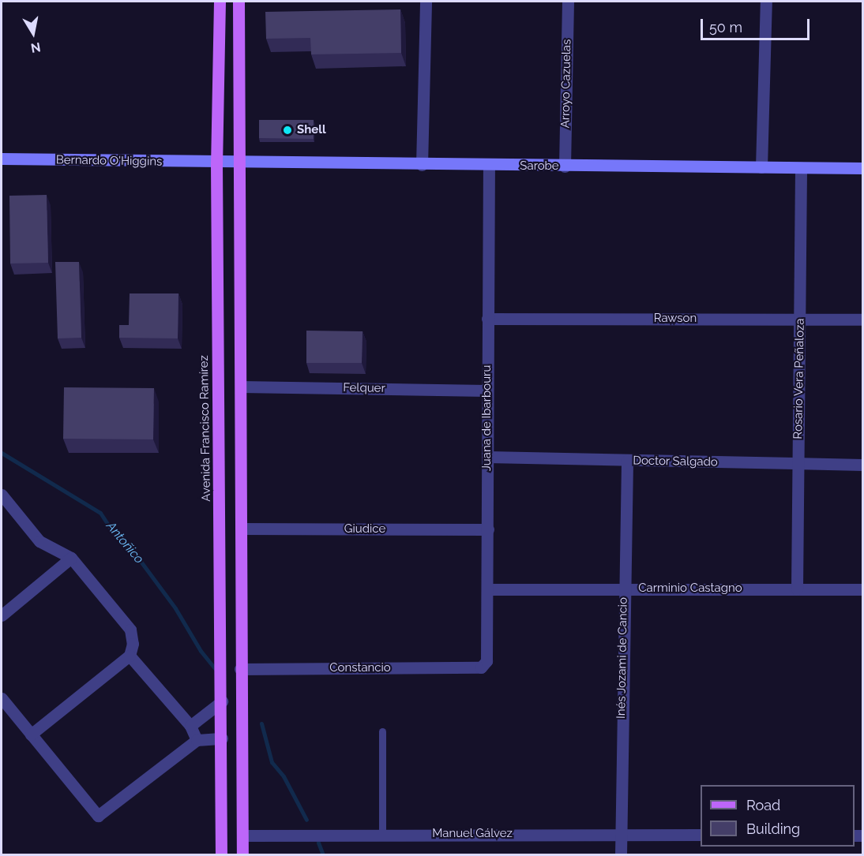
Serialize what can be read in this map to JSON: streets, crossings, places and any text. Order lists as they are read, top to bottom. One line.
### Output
{"streets":{"main road":["Avenida Francisco Ramírez"],"street":["Arroyo Cazuelas","Bernardo O'Higgins","Sarobe","Rawson","Rosario Vera Peñaloza","Felquer","Juana de Ibarbouru","Doctor Salgado","Giudice","Carminio Castagno","Inés Jozami de Cancio","Constancio","Manuel Gálvez"]},"crossings":[["Arroyo Cazuelas","Sarobe"],["Bernardo O'Higgins","Sarobe"],["Bernardo O'Higgins","Avenida Francisco Ramírez"],["Sarobe","Rosario Vera Peñaloza"],["Sarobe","Juana de Ibarbouru"],["Sarobe","Avenida Francisco Ramírez"],["Rawson","Rosario Vera Peñaloza"],["Rawson","Juana de Ibarbouru"],["Rosario Vera Peñaloza","Doctor Salgado"],["Rosario Vera Peñaloza","Carminio Castagno"],["Felquer","Juana de Ibarbouru"],["Juana de Ibarbouru","Doctor Salgado"],["Juana de Ibarbouru","Giudice"],["Juana de Ibarbouru","Carminio Castagno"],["Juana de Ibarbouru","Constancio"],["Doctor Salgado","Inés Jozami de Cancio"],["Carminio Castagno","Inés Jozami de Cancio"],["Inés Jozami de Cancio","Manuel Gálvez"]],"water":["Antoñico"],"places":["Shell"],"legend":["Road","Building"],"scale_bar":"50 m","north":"bottom"}
